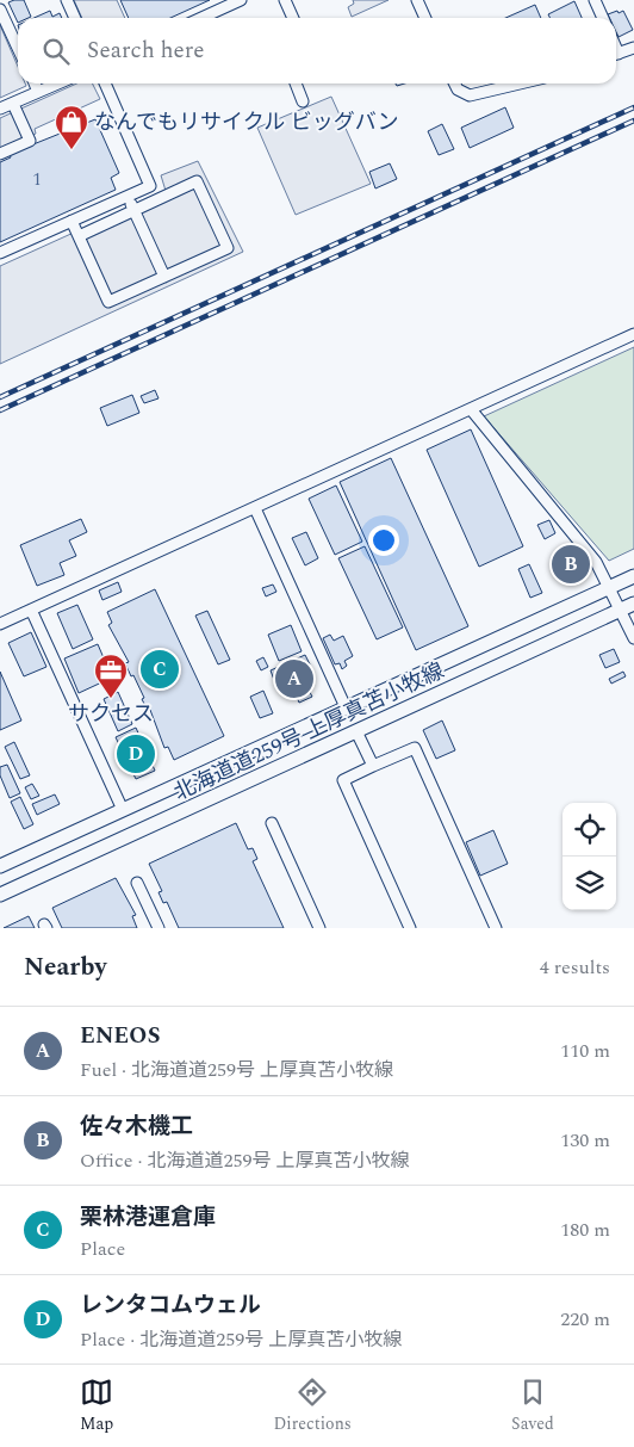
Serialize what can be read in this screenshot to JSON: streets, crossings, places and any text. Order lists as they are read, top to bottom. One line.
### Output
{"streets":{"main road":["北海道道259号 上厚真苫小牧線"]},"places":{"shop":["なんでもリサイクル ビッグバン"],"office":["サクセス"]},"house_numbers":["1"],"page":{"search":"Search here","pins":["B","C","A","D"],"heading":["Nearby","4 results"],"list":[{"mark":"A","name":"ENEOS","note":"Fuel · 北海道道259号 上厚真苫小牧線","value":"110 m"},{"mark":"B","name":"佐々木機工","note":"Office · 北海道道259号 上厚真苫小牧線","value":"130 m"},{"mark":"C","name":"栗林港運倉庫","note":"Place","value":"180 m"},{"mark":"D","name":"レンタコムウェル","note":"Place · 北海道道259号 上厚真苫小牧線","value":"220 m"}],"nav":["Map","Directions","Saved"]}}
